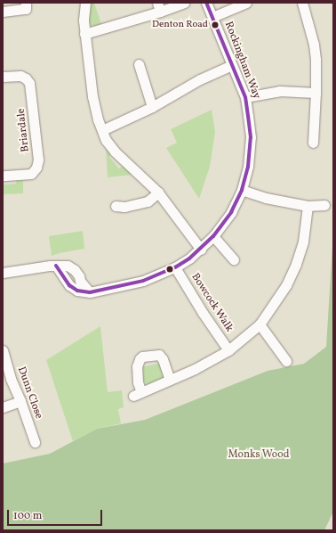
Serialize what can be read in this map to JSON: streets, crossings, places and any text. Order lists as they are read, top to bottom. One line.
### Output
{"streets":{"street":["Rockingham Way","Briardale","Bowcock Walk","Dunn Close"]},"crossings":[["Rockingham Way","Bowcock Walk"]],"parks":["Monks Wood"],"places":["Denton Road"],"scale_bar":"100 m"}
